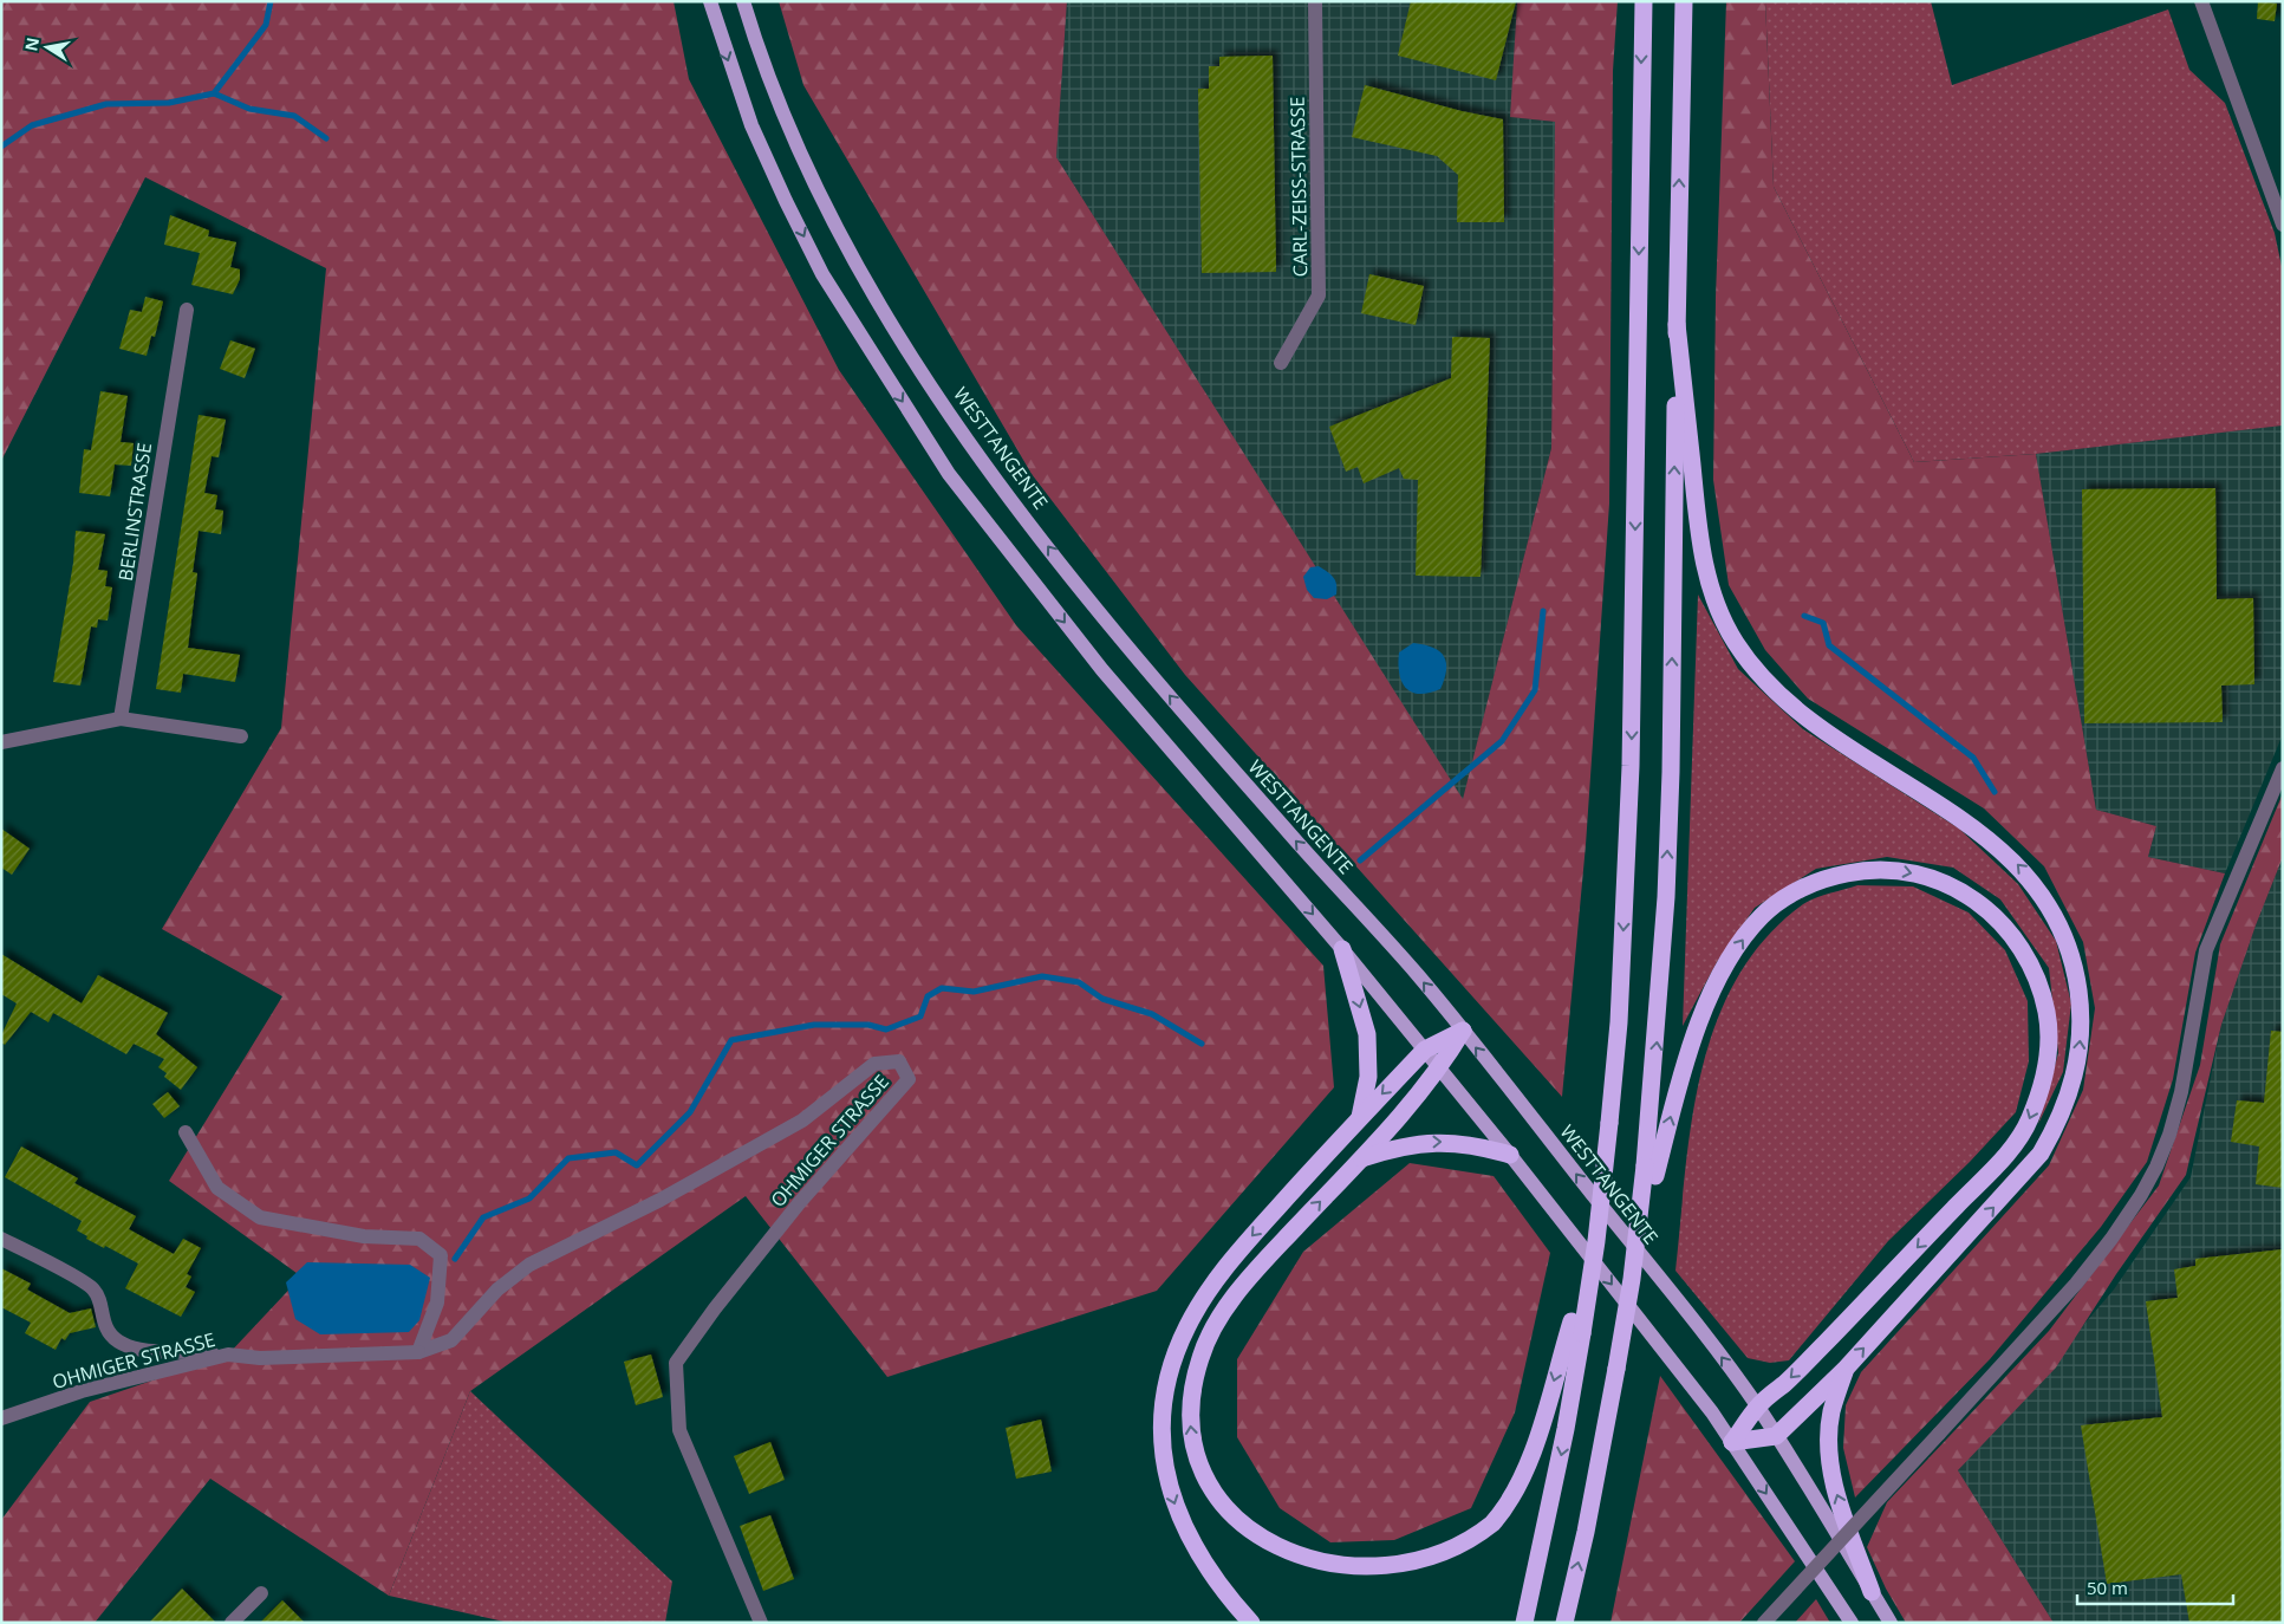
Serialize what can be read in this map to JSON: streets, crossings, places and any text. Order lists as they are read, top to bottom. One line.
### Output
{"streets":{"main road":["WESTTANGENTE"],"street":["CARL-ZEISS-STRASSE","BERLINSTRASSE","OHMIGER STRASSE"]},"scale_bar":"50 m","north":"left"}
